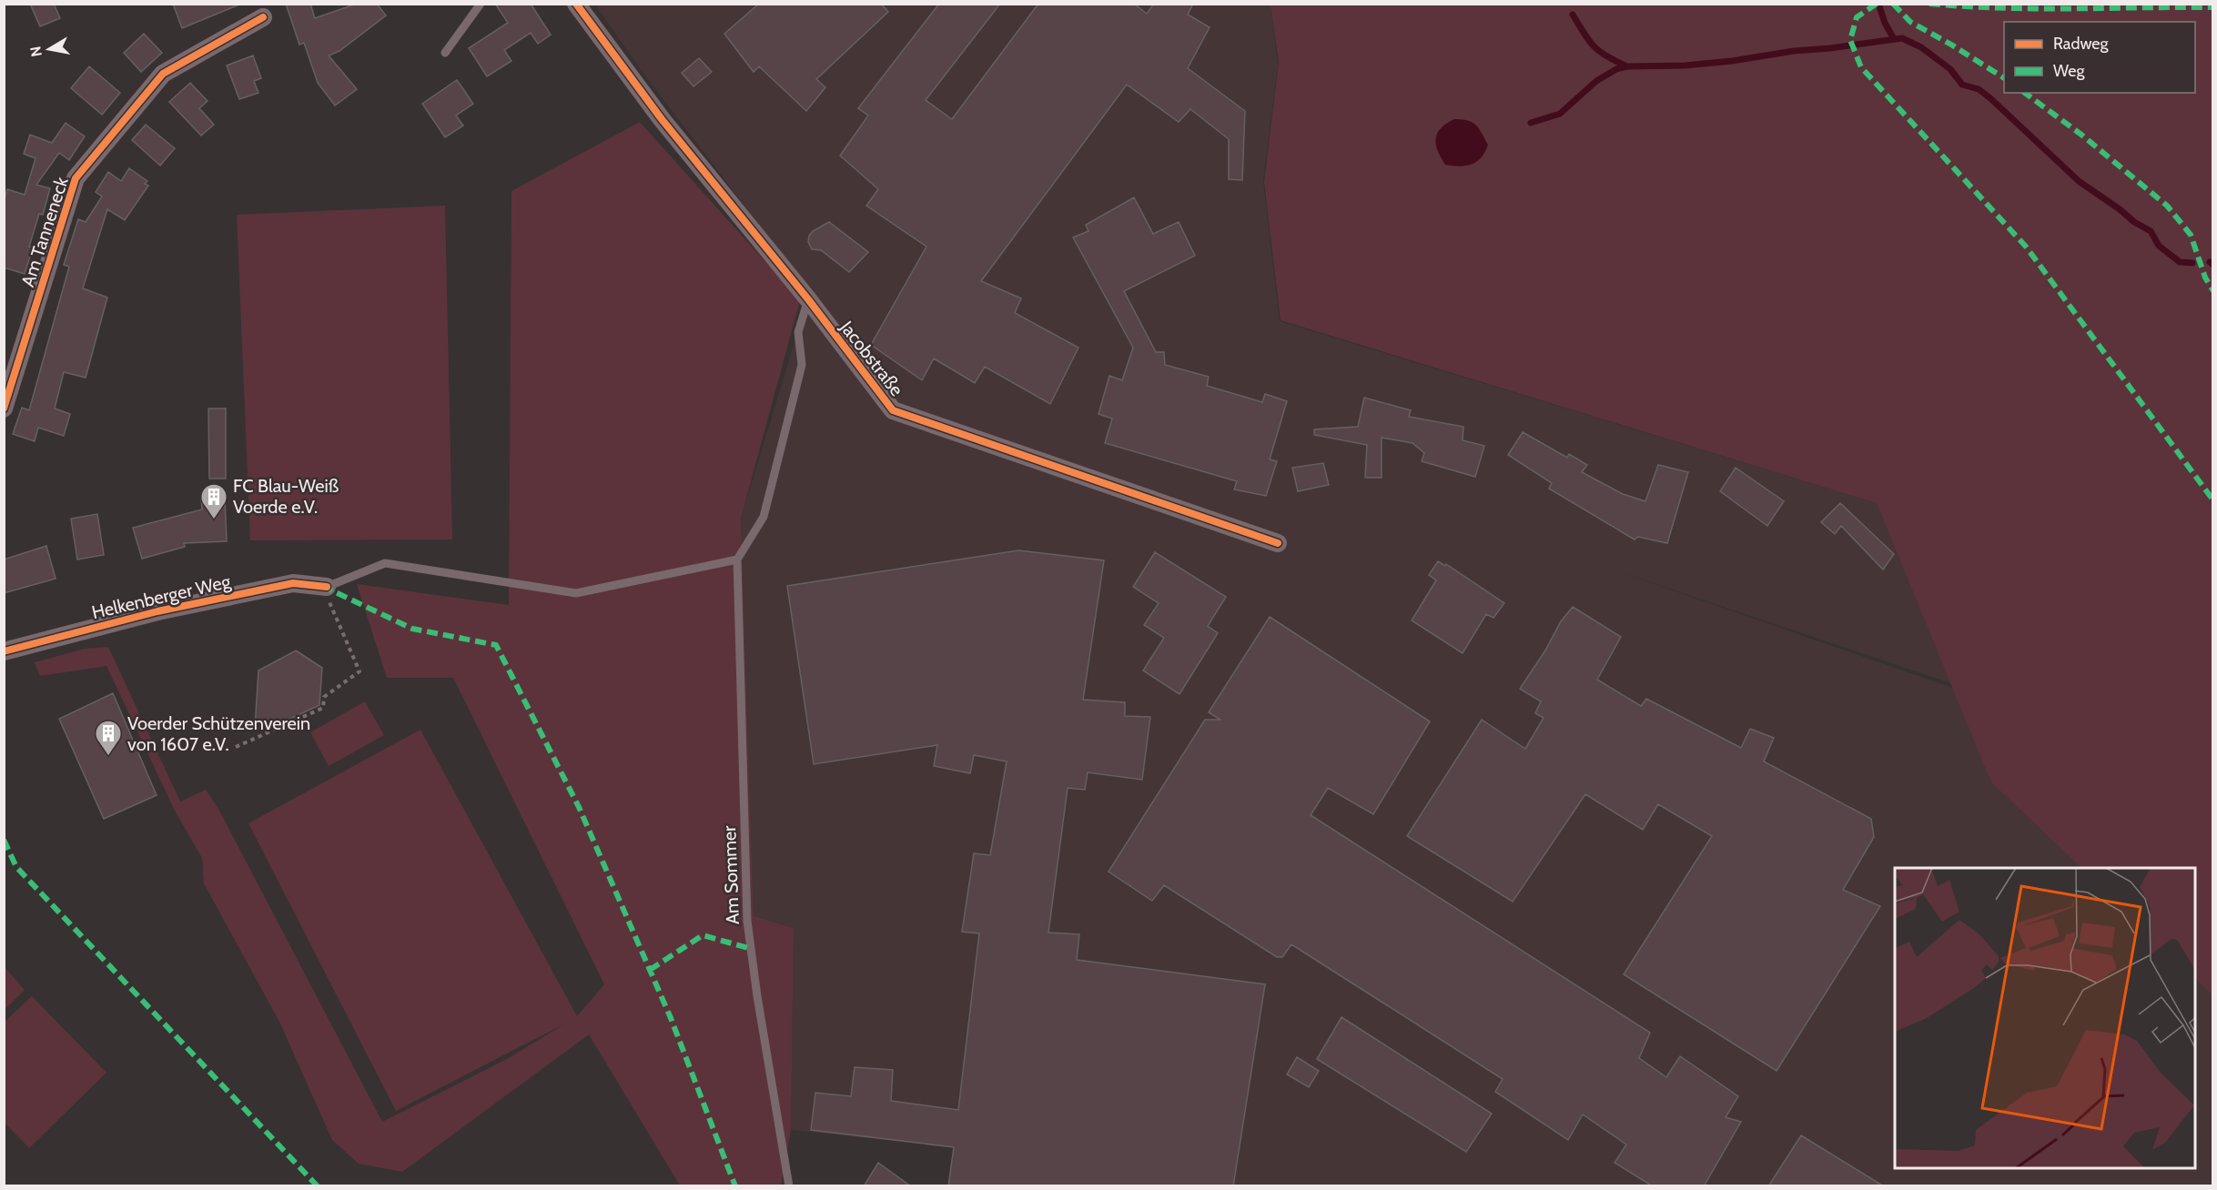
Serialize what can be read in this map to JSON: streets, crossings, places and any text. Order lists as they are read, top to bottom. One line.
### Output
{"streets":{"street":["Am Tanneneck","Jacobstraße","Helkenberger Weg"],"lane":["Am Sommer"]},"places":{"building":["FC Blau-Weiß Voerde e.V.","Voerder Schützenverein von 1607 e.V."]},"legend":["Radweg","Weg"],"north":"left"}
